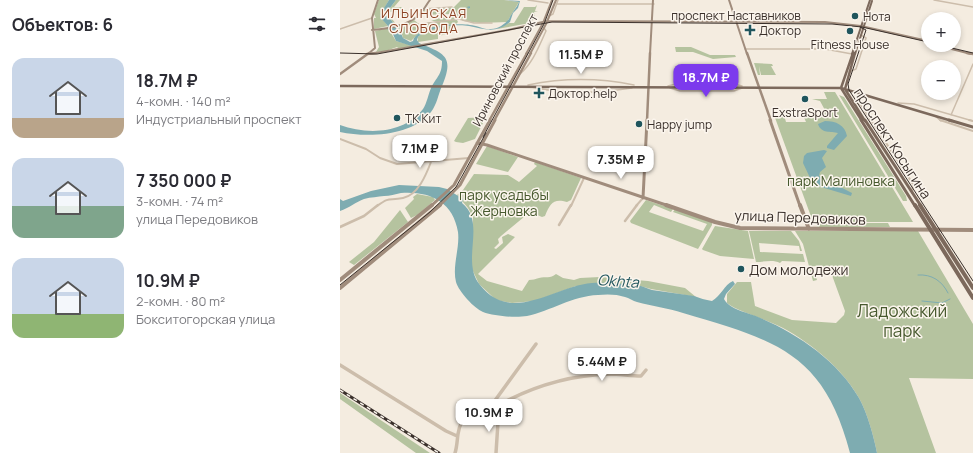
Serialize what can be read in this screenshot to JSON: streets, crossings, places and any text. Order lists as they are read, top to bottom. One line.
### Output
{"streets":{"main road":["проспект Наставников","Ириновский проспект","проспект Косыгина","улица Передовиков"]},"crossings":[["проспект Наставников","Ириновский проспект"],["проспект Наставников","проспект Косыгина"],["Ириновский проспект","улица Передовиков"],["проспект Косыгина","улица Передовиков"]],"districts":["ИЛЬИНСКАЯ СЛОБОДА"],"water":["Okhta"],"parks":["парк Малиновка","парк усадьбы Жерновка","Ладожский парк"],"places":{"other":["Нота","Fitness House","ExstraSport","ТК Кит","Happy jump","Дом молодежи"],"health":["Доктор","Доктор.help"]},"page":{"heading":"Объектов: 6","map_buttons":["+","−"],"price":["11.5M ₽","18.7M ₽","7.1M ₽","7.35M ₽","5.44M ₽","10.9M ₽"],"list":[{"name":"18.7M ₽","note":"4-комн. · 140 m² · Индустриальный проспект"},{"name":"7 350 000 ₽","note":"3-комн. · 74 m² · улица Передовиков"},{"name":"10.9M ₽","note":"2-комн. · 80 m² · Бокситогорская улица"}]}}
